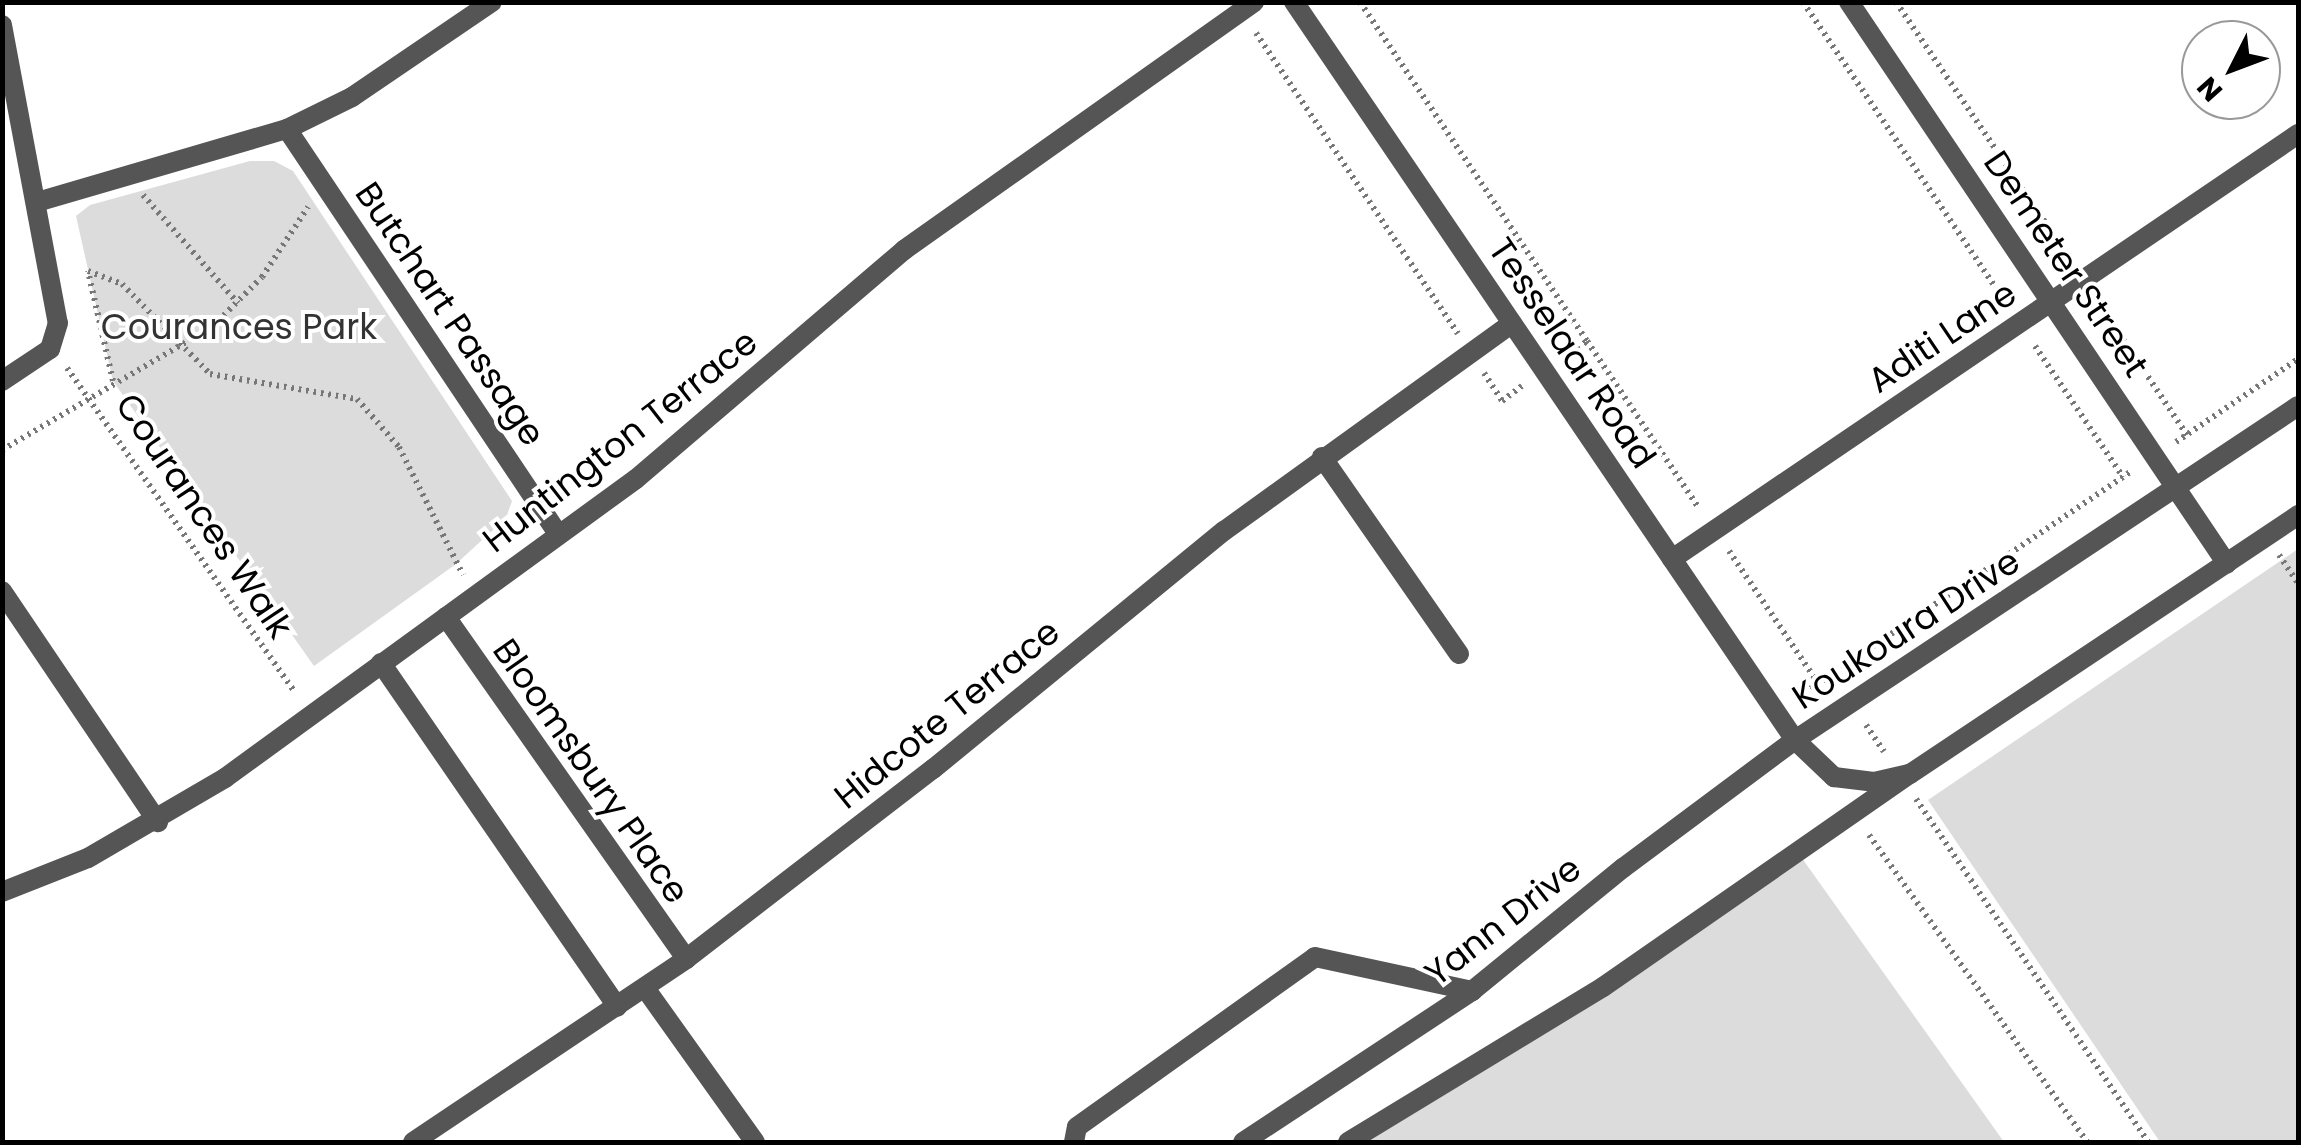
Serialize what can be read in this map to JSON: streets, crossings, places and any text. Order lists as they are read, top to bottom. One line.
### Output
{"streets":{"street":["Demeter Street","Butchart Passage","Aditi Lane","Tesselaar Road","Huntington Terrace","Koukoura Drive","Hidcote Terrace","Bloomsbury Place","Yann Drive"],"path":["Courances Walk"]},"crossings":[["Demeter Street","Aditi Lane"],["Demeter Street","Koukoura Drive"],["Butchart Passage","Huntington Terrace"],["Aditi Lane","Tesselaar Road"],["Tesselaar Road","Koukoura Drive"],["Tesselaar Road","Hidcote Terrace"],["Tesselaar Road","Yann Drive"],["Huntington Terrace","Courances Walk"],["Huntington Terrace","Bloomsbury Place"],["Koukoura Drive","Yann Drive"],["Hidcote Terrace","Bloomsbury Place"]],"parks":["Courances Park"],"north":"bottom left"}
